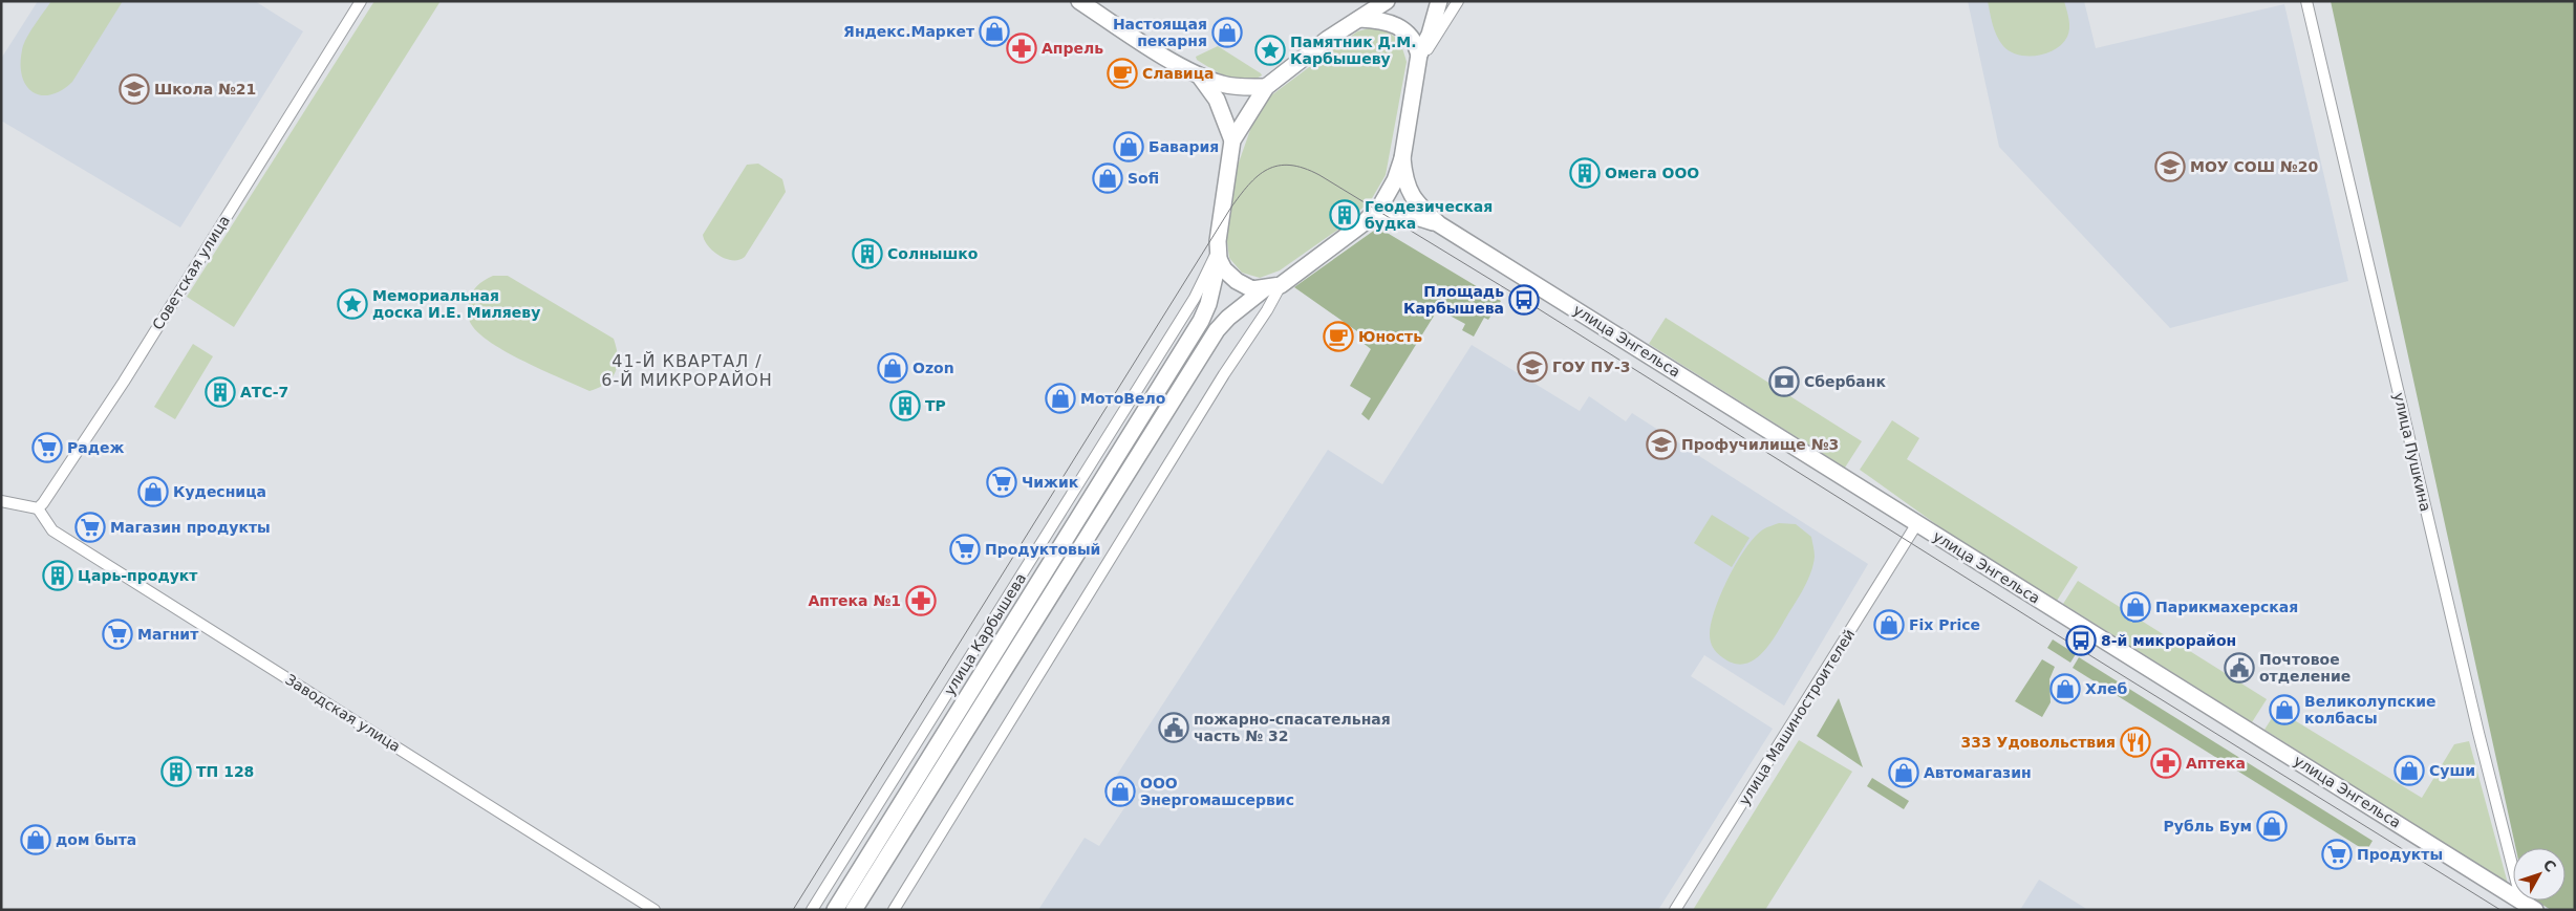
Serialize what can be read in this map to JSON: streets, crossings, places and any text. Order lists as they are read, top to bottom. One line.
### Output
{"streets":{"main road":["улица Энгельса","улица Карбышева"],"street":["Советская улица","улица Пушкина","Заводская улица","улица Машиностроителей"]},"crossings":[["Советская улица","Заводская улица"],["улица Энгельса","улица Пушкина"],["улица Энгельса","улица Машиностроителей"]],"districts":["41-Й КВАРТАЛ / 6-Й МИКРОРАЙОН"],"places":{"shop":["Яндекс.Маркет","Настоящая пекарня","Бавария","Sofi","Ozon","МотоВело","Кудесница","Парикмахерская","Fix Price","Хлеб","Великолупские колбасы","Суши","Автомагазин","ООО Энергомашсервис","Рубль Бум","дом быта"],"pharmacy":["Апрель","Аптека №1","Аптека"],"place":["Памятник Д.М. Карбышеву","Мемориальная доска И.Е. Миляеву"],"cafe":["Славица","Юность"],"school or university":["Школа №21","МОУ СОШ №20","ГОУ ПУ-3","Профучилище №3"],"building":["Омега ООО","Геодезическая будка","Солнышко","АТС-7","ТР","Царь-продукт","ТП 128"],"bus stop":["Площадь Карбышева","8-й микрорайон"],"bank":["Сбербанк"],"supermarket":["Радеж","Чижик","Магазин продукты","Продуктовый","Магнит","Продукты"],"public building":["Почтовое отделение","пожарно-спасательная часть № 32"],"restaurant":["333 Удовольствия"]},"north":"top right"}
